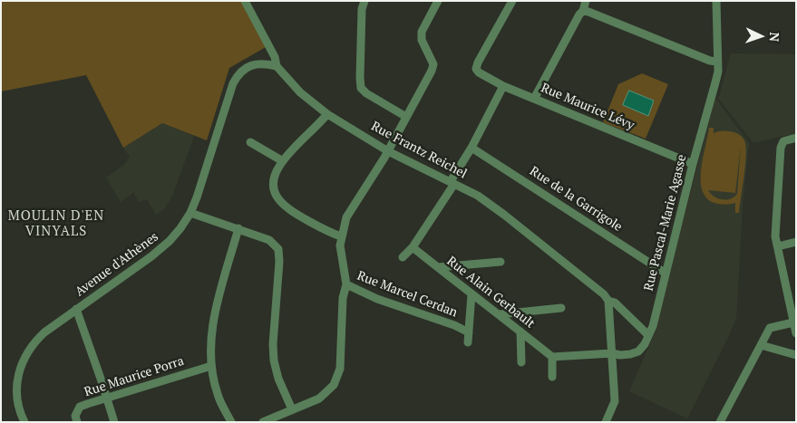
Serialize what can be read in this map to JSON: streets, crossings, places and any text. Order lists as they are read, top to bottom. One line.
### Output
{"streets":{"street":["Rue Maurice Lévy","Rue Frantz Reichel","Rue de la Garrigole","Rue Pascal-Marie Agasse","Avenue d'Athènes","Rue Alain Gerbault","Rue Marcel Cerdan","Rue Maurice Porra"]},"crossings":[["Rue Maurice Lévy","Rue Pascal-Marie Agasse"],["Rue Frantz Reichel","Rue Pascal-Marie Agasse"],["Rue Frantz Reichel","Avenue d'Athènes"],["Rue Frantz Reichel","Rue Marcel Cerdan"],["Rue de la Garrigole","Rue Pascal-Marie Agasse"]],"districts":["MOULIN D'EN VINYALS"],"north":"right"}
